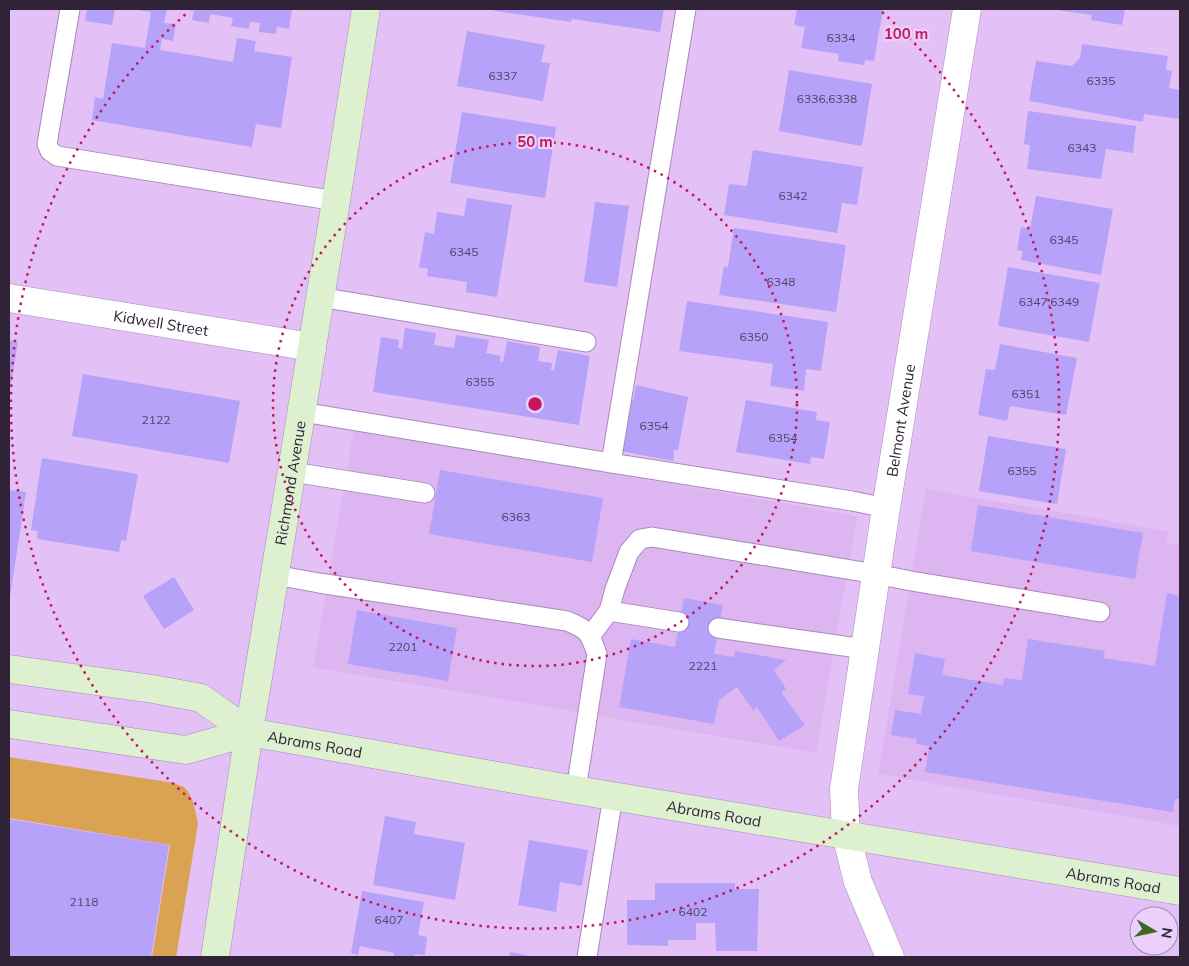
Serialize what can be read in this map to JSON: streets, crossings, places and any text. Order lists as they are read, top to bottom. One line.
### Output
{"streets":{"main road":["Richmond Avenue","Abrams Road"],"street":["Kidwell Street","Belmont Avenue"]},"crossings":[["Kidwell Street","Richmond Avenue"],["Belmont Avenue","Abrams Road"],["Richmond Avenue","Abrams Road"]],"house_numbers":["6334","6337","6335","6336,6338","6343","6342","6345","6345","6348","6347,6349","6350","6355","6351","2122","6354","6354","6355","6363","2201","2221","2118","6402","6407"],"north":"right","rings":["100 m","50 m"]}
